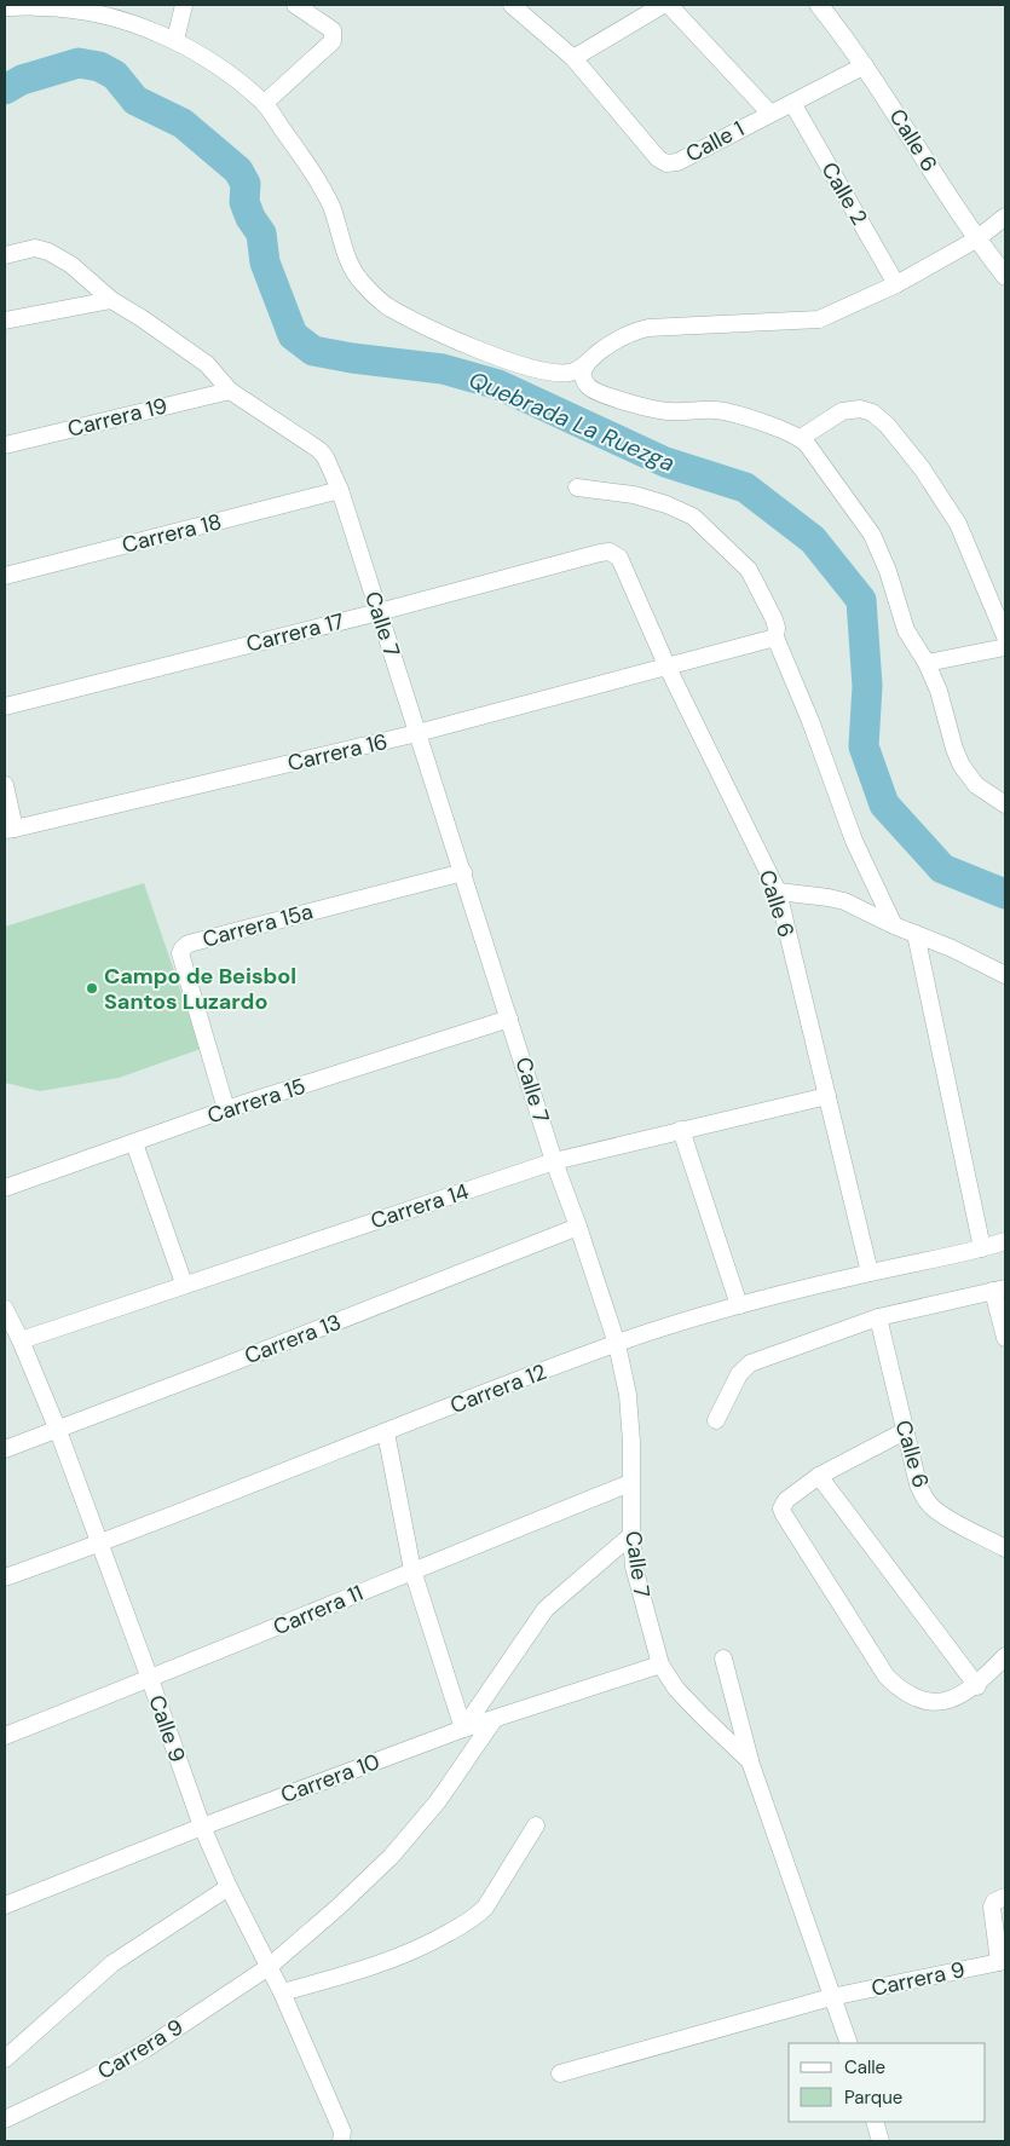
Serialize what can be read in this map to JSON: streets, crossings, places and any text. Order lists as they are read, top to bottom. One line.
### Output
{"streets":{"street":["Calle 6","Calle 1","Calle 2","Carrera 19","Carrera 18","Calle 7","Carrera 17","Carrera 16","Carrera 15a","Carrera 15","Carrera 14","Carrera 13","Carrera 12","Carrera 11","Calle 9","Carrera 10","Carrera 9"]},"crossings":[["Calle 6","Calle 1"],["Calle 6","Carrera 17"],["Calle 6","Carrera 16"],["Calle 6","Carrera 14"],["Calle 6","Carrera 12"],["Calle 1","Calle 2"],["Carrera 19","Calle 7"],["Carrera 18","Calle 7"],["Calle 7","Carrera 17"],["Calle 7","Carrera 16"],["Calle 7","Carrera 15a"],["Calle 7","Carrera 15"],["Calle 7","Carrera 14"],["Calle 7","Carrera 13"],["Calle 7","Carrera 12"],["Calle 7","Carrera 11"],["Calle 7","Carrera 10"],["Calle 7","Carrera 9"],["Carrera 15a","Carrera 15"],["Carrera 14","Calle 9"],["Carrera 13","Calle 9"],["Carrera 12","Calle 9"],["Carrera 11","Calle 9"],["Calle 9","Carrera 10"],["Calle 9","Carrera 9"],["Carrera 10","Carrera 9"]],"water":["Quebrada La Ruezga"],"places":["Campo de Beisbol Santos Luzardo"],"legend":["Calle","Parque"]}
